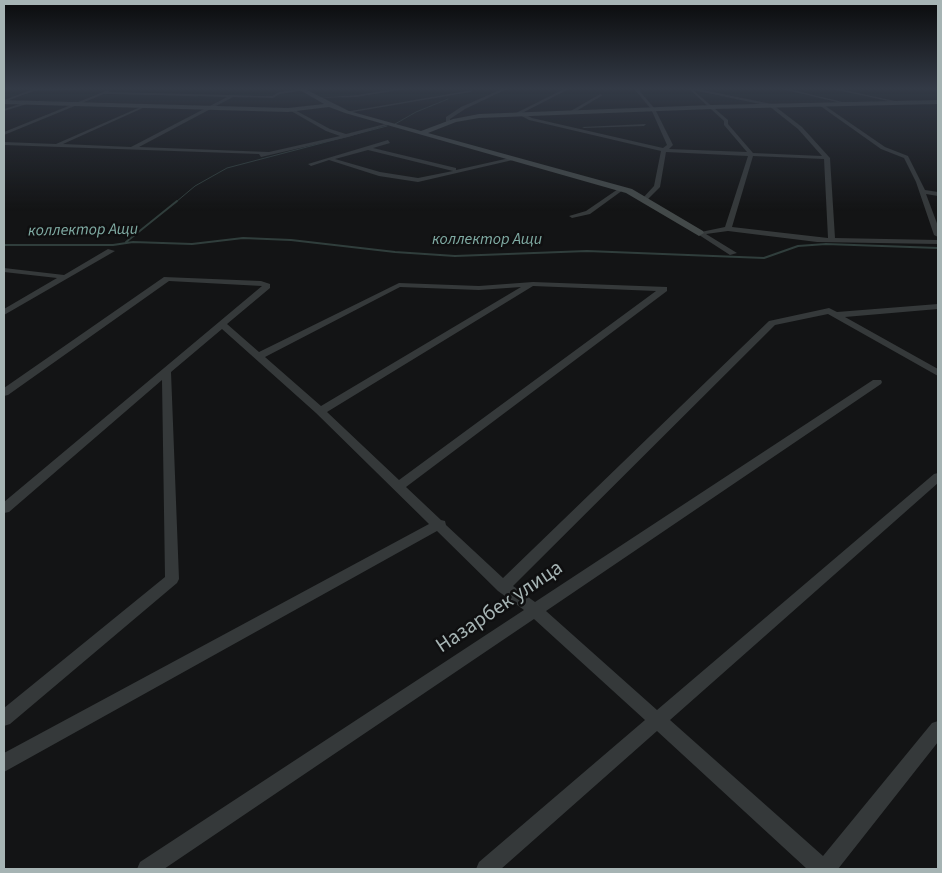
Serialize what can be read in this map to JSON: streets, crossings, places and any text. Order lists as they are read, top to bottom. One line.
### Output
{"streets":{"street":["Назарбек улица"]},"water":["коллектор Ащи"]}
